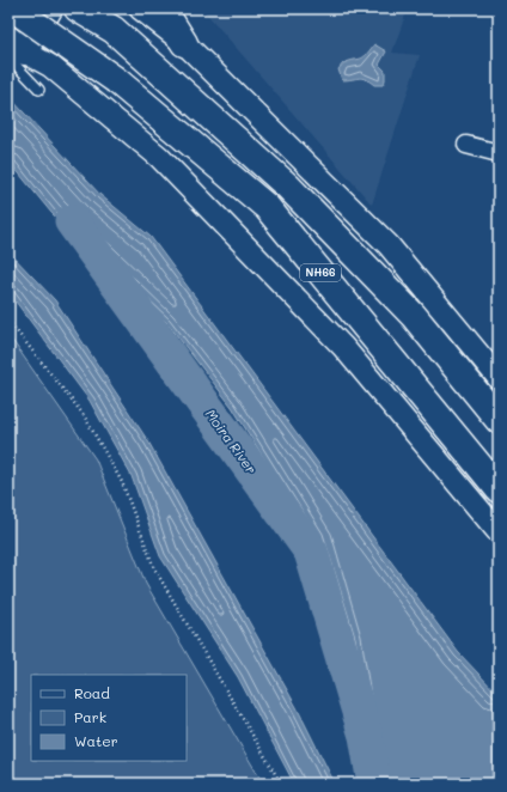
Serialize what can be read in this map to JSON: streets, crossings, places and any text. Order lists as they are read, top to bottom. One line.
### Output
{"streets":{"main road":["NH66"]},"water":["Moira River"],"legend":["Road","Park","Water"]}
